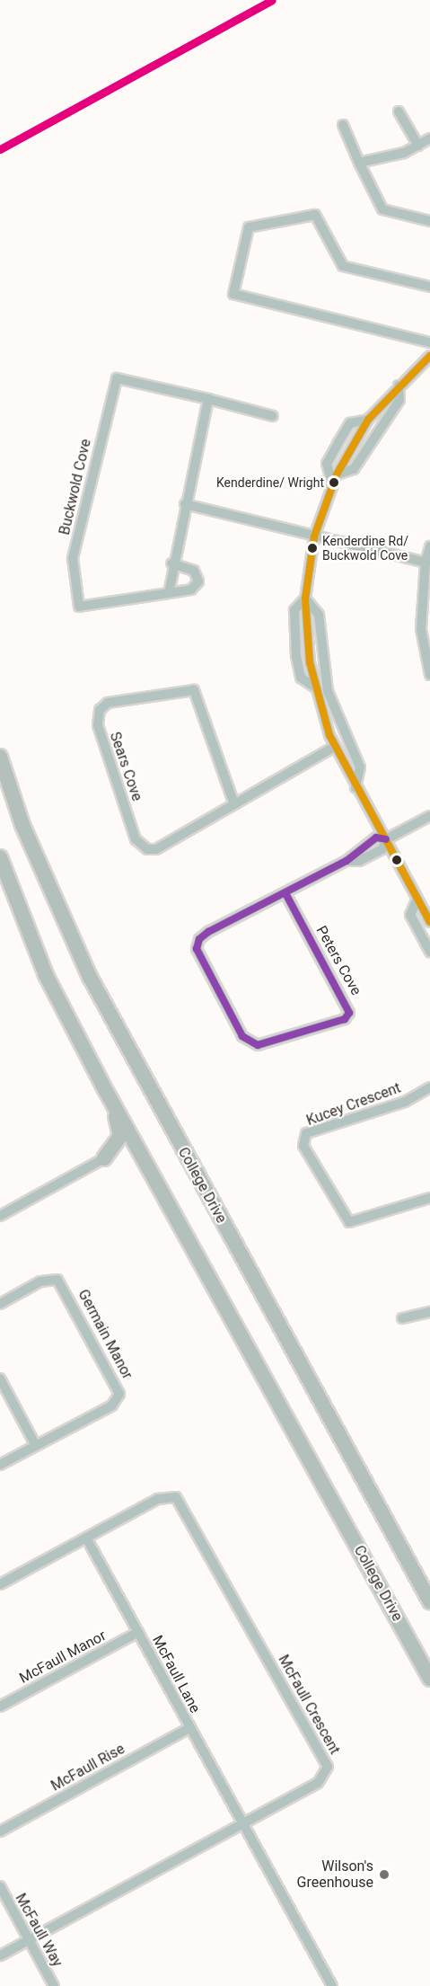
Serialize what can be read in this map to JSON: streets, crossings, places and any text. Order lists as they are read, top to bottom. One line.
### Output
{"streets":{"highway":["College Drive"],"street":["Buckwold Cove","Sears Cove","Peters Cove","Kucey Crescent","Germain Manor","McFaull Manor","McFaull Lane","McFaull Crescent","McFaull Rise","McFaull Way"]},"crossings":[["McFaull Manor","McFaull Lane"],["McFaull Lane","McFaull Crescent"],["McFaull Lane","McFaull Rise"],["McFaull Crescent","McFaull Way"]],"places":["Kenderdine/ Wright","Kenderdine Rd/ Buckwold Cove","Wilson's Greenhouse"]}
